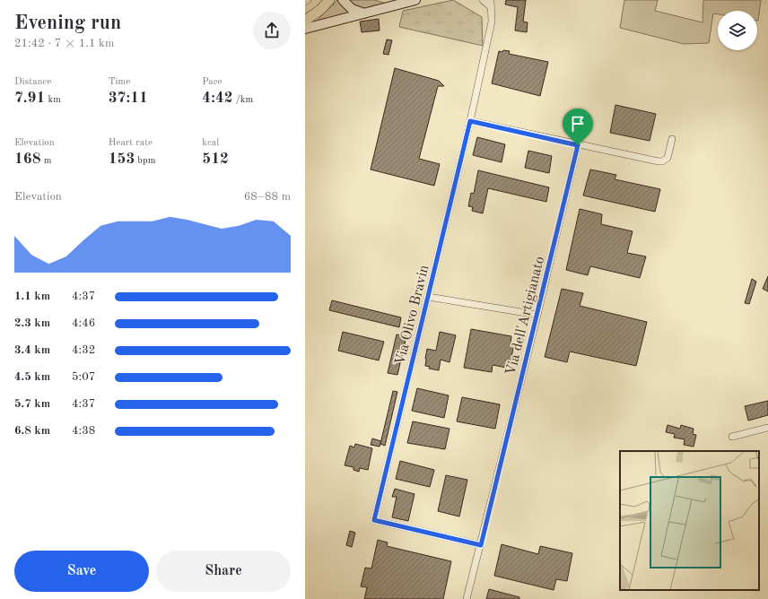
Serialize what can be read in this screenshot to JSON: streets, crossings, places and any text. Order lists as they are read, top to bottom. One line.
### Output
{"streets":{"street":["Via Olivo Bravin","Via dell'Artigianato"]},"crossings":[["Via Olivo Bravin","Via dell'Artigianato"]],"page":{"heading":["Evening run","21:42 · 7 × 1.1 km"],"stats":[["Distance","7.91 km"],["Time","37:11"],["Pace","4:42 /km"],["Elevation","168 m"],["Heart rate","153 bpm"],["kcal","512"]],"chart":["Elevation","68–88 m"],"list":[{"name":"1.1 km","note":"4:37"},{"name":"2.3 km","note":"4:46"},{"name":"3.4 km","note":"4:32"},{"name":"4.5 km","note":"5:07"},{"name":"5.7 km","note":"4:37"},{"name":"6.8 km","note":"4:38"}],"buttons":["Save","Share"]}}
